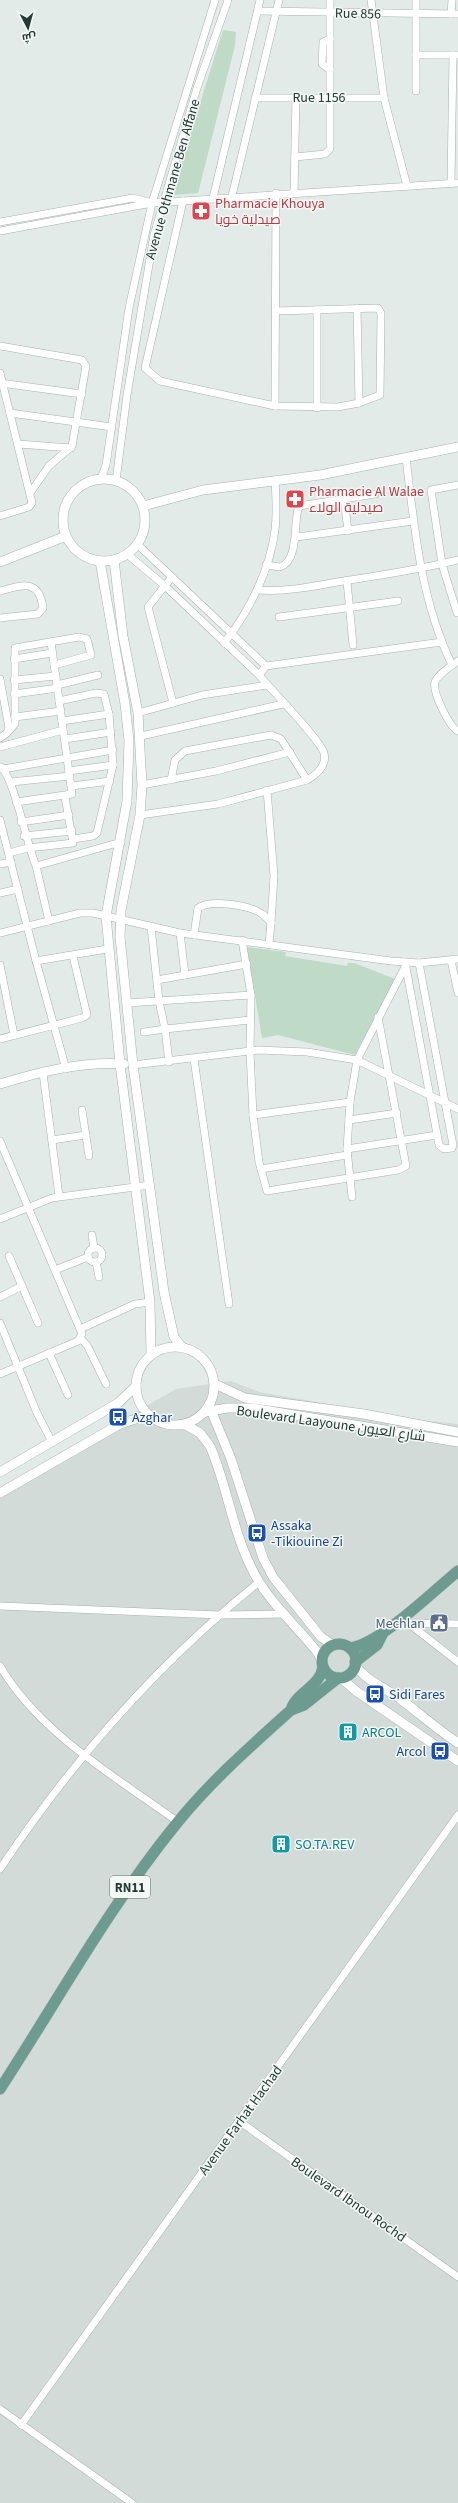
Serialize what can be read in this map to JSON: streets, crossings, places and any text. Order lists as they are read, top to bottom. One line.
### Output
{"streets":{"main road":["RN11"],"street":["Rue 856","Rue 1156","Avenue Othmane Ben Affane","Boulevard Laayoune شارع العيون","Avenue Farhat Hachad","Boulevard Ibnou Rochd"]},"crossings":[["Avenue Farhat Hachad","Boulevard Ibnou Rochd"]],"places":{"pharmacy":["Pharmacie Khouya صيدلية خويا","Pharmacie Al Walae صيدلية الولاء"],"bus stop":["Azghar","Assaka -Tikiouine Zi","Sidi Fares","Arcol"],"public building":["Mechlan"],"building":["ARCOL","SO.TA.REV"]},"north":"bottom"}
